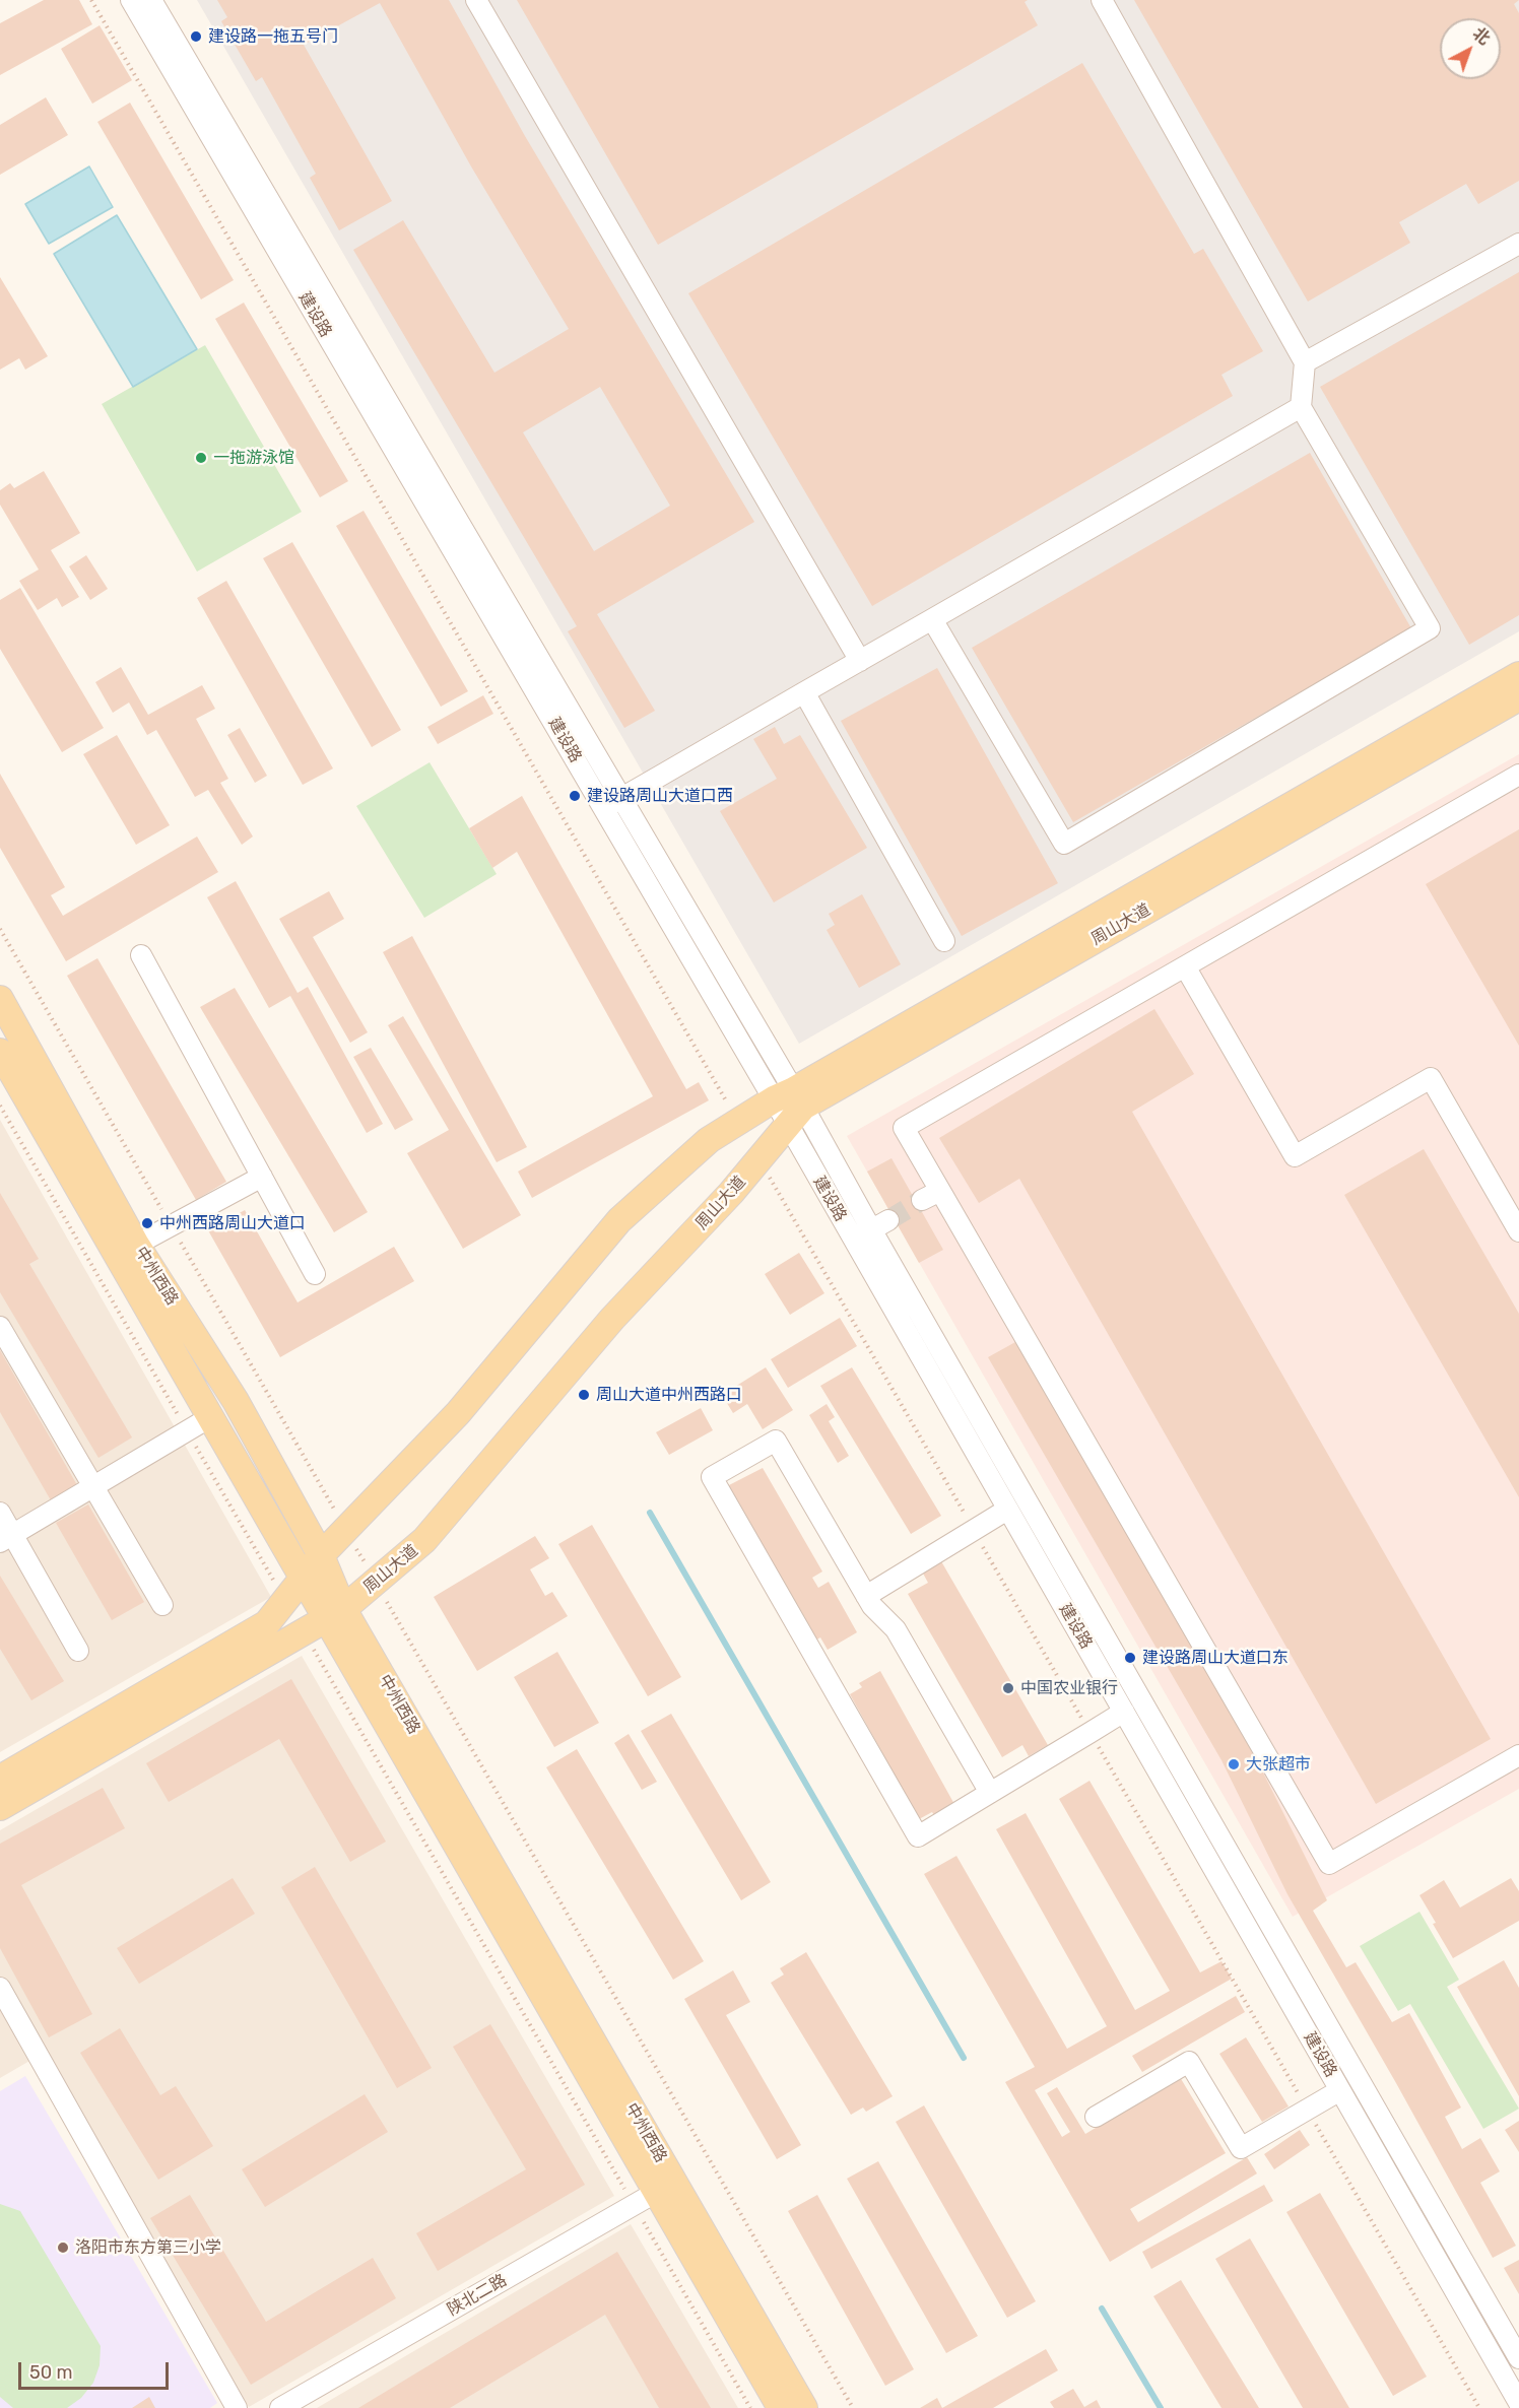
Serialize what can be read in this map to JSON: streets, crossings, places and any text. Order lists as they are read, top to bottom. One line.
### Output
{"streets":{"main road":["周山大道","中州西路"],"street":["建设路","陕北二路"]},"crossings":[["建设路","周山大道"],["周山大道","中州西路"],["中州西路","陕北二路"]],"places":["建设路一拖五号门","一拖游泳馆","建设路周山大道口西","中州西路周山大道口","周山大道中州西路口","建设路周山大道口东","中国农业银行","大张超市","洛阳市东方第三小学"],"scale_bar":"50 m","north":"top right"}
